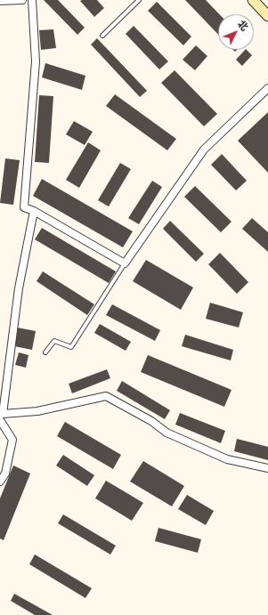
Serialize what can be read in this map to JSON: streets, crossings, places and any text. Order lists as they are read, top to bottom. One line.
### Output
{"north":"top right"}
